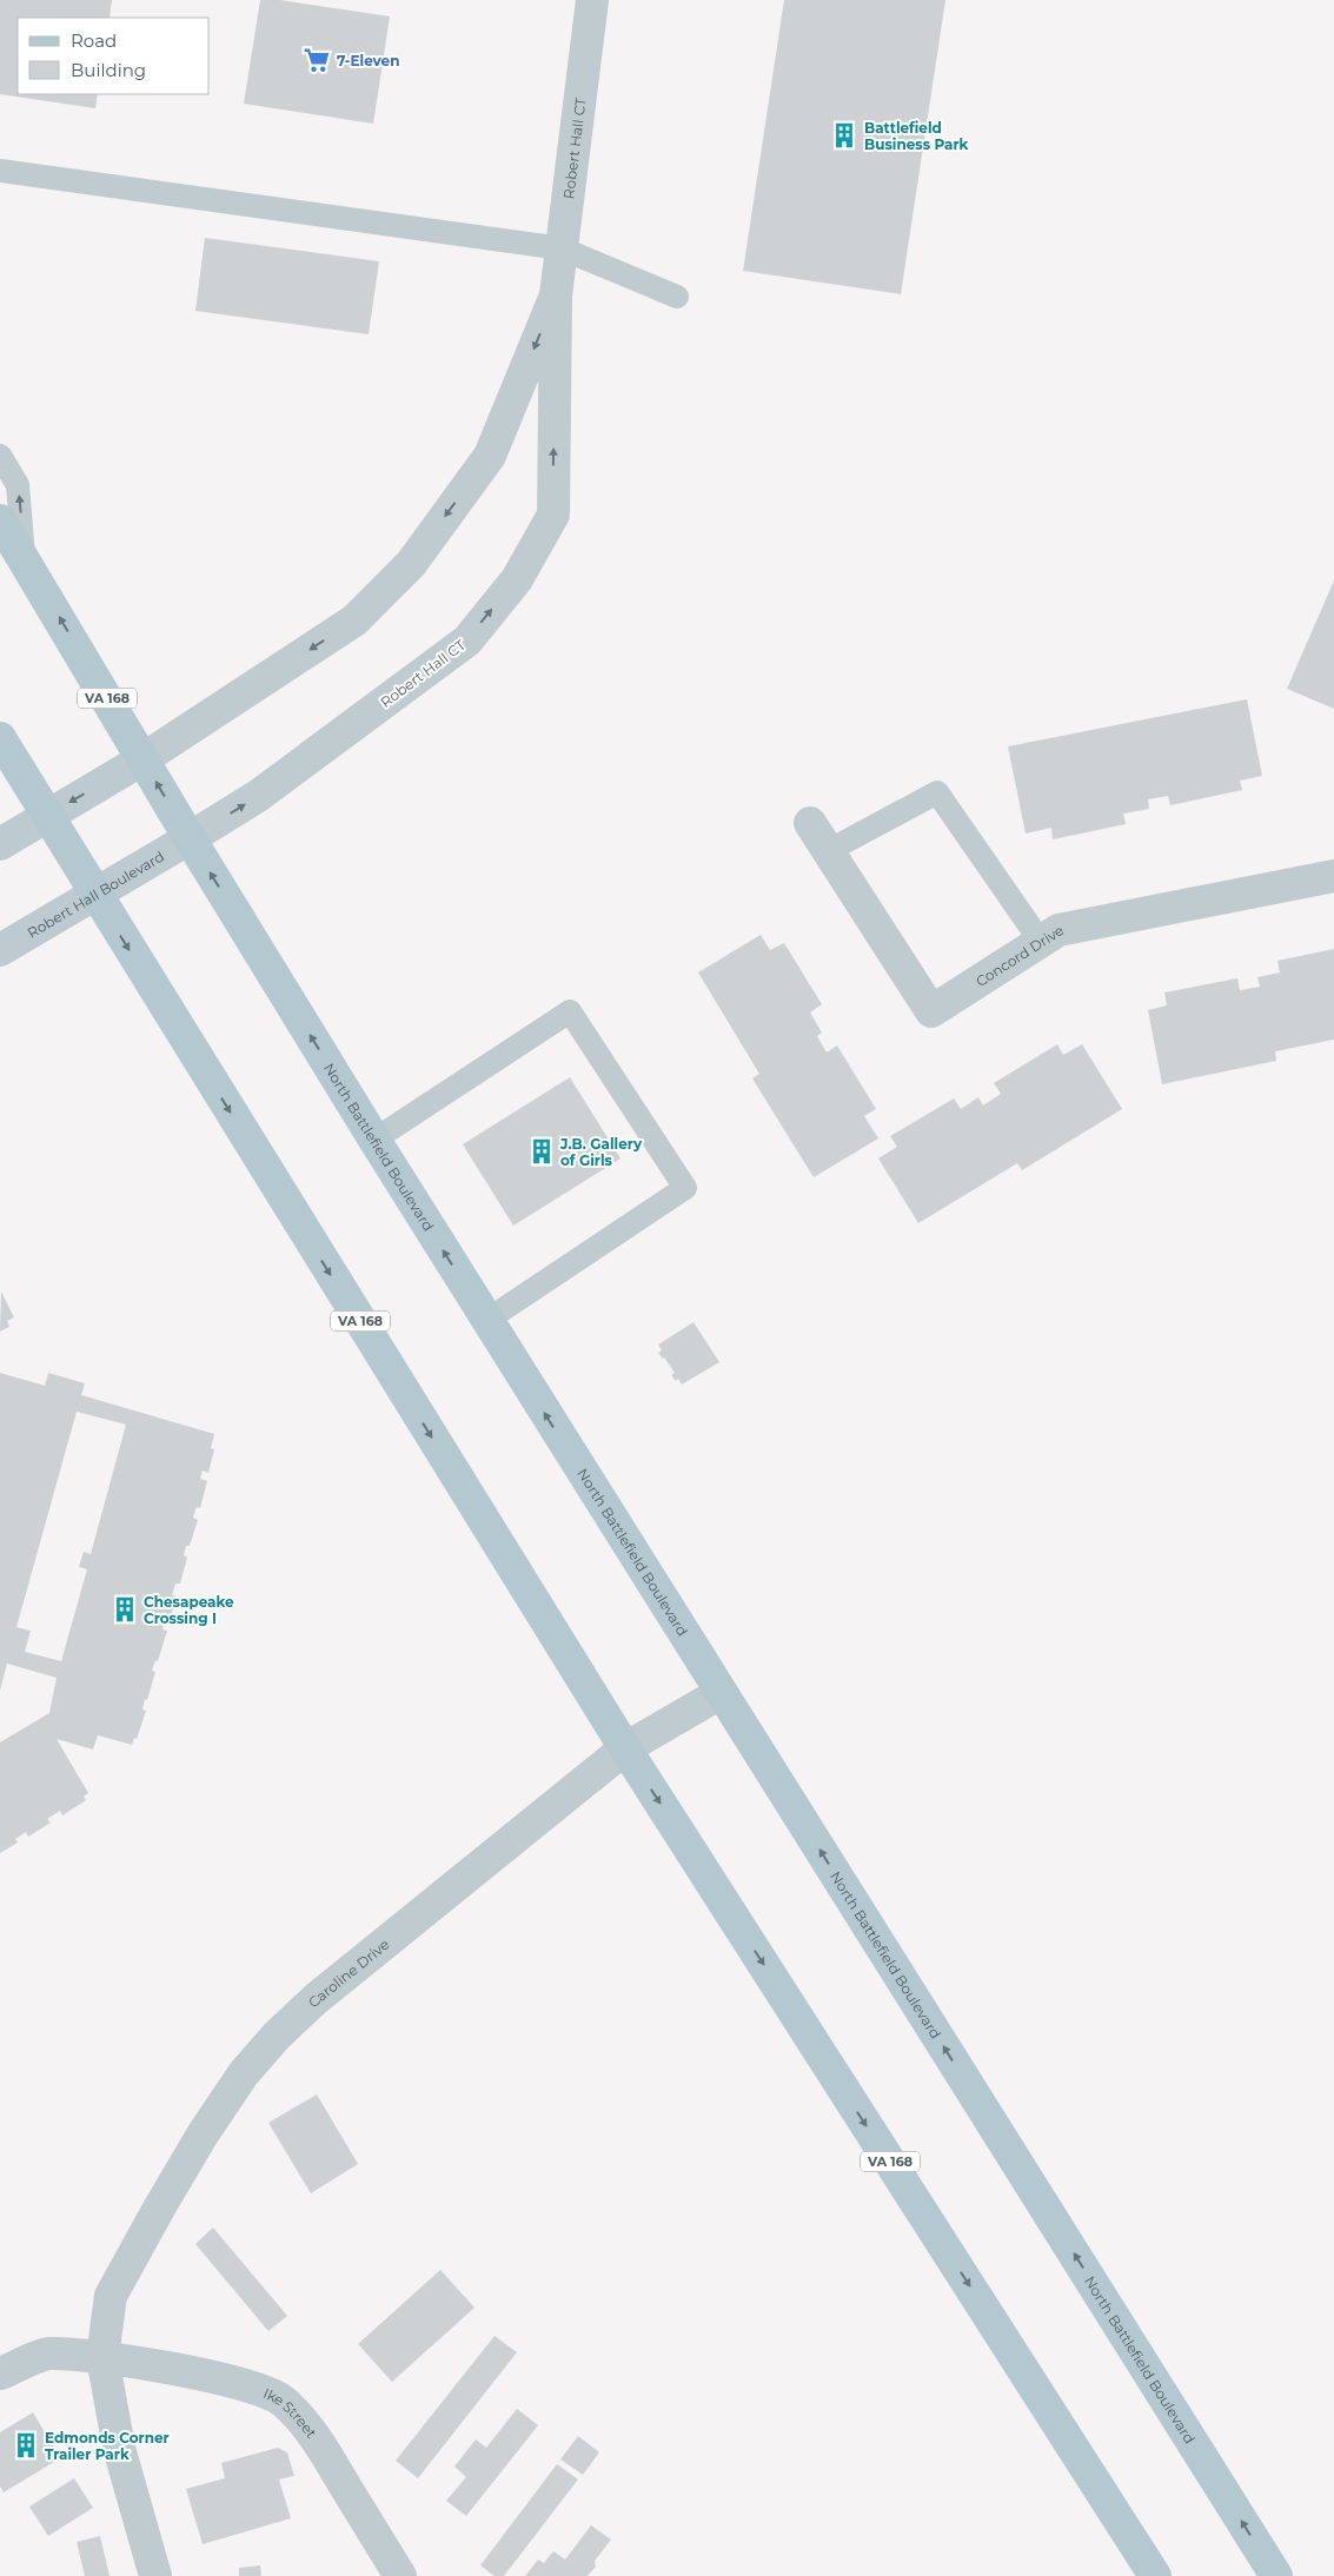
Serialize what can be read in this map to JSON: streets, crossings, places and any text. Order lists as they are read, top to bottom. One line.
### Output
{"streets":{"main road":["VA 168","North Battlefield Boulevard"],"street":["Robert Hall CT","Robert Hall Boulevard","Concord Drive","Caroline Drive","Ike Street"]},"crossings":[["Robert Hall CT","Robert Hall Boulevard"],["Robert Hall CT","North Battlefield Boulevard"],["VA 168","Robert Hall Boulevard"],["VA 168","Caroline Drive"],["Robert Hall Boulevard","North Battlefield Boulevard"],["North Battlefield Boulevard","Caroline Drive"],["Caroline Drive","Ike Street"]],"places":{"supermarket":["7-Eleven"],"building":["Battlefield Business Park","J.B. Gallery of Girls","Chesapeake Crossing I","Edmonds Corner Trailer Park"]},"legend":["Road","Building"]}
